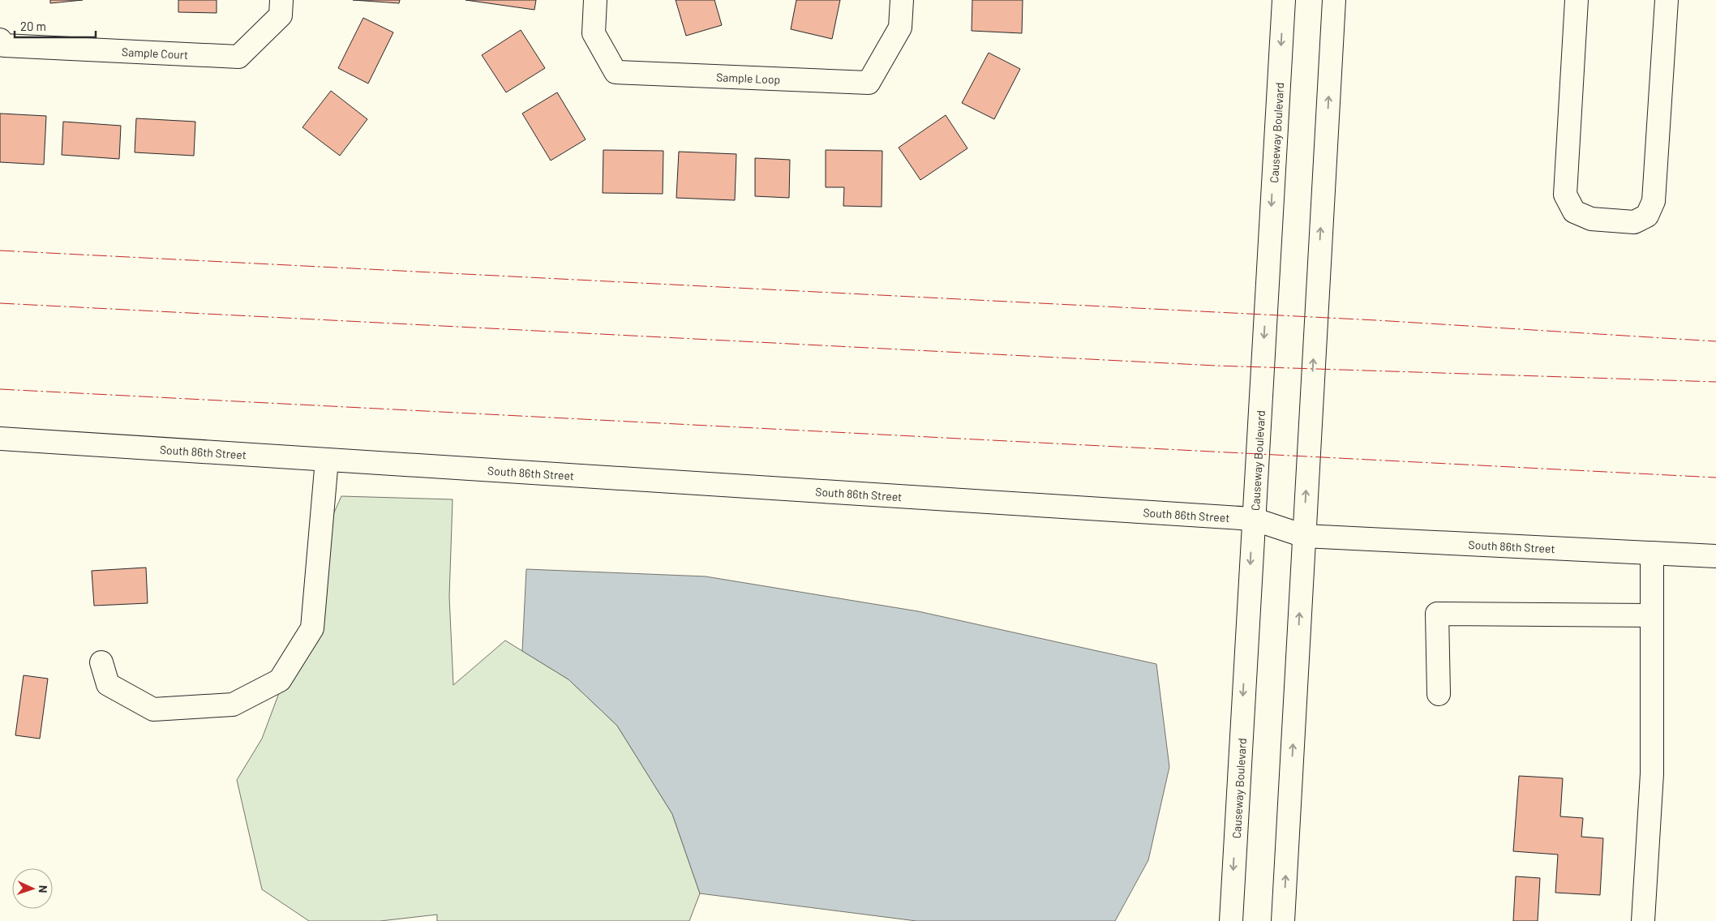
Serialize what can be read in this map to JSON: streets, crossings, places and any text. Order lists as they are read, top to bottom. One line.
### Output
{"streets":{"street":["Sample Court","Sample Loop","Causeway Boulevard","South 86th Street"]},"crossings":[["Causeway Boulevard","South 86th Street"]],"scale_bar":"20 m","north":"right"}
